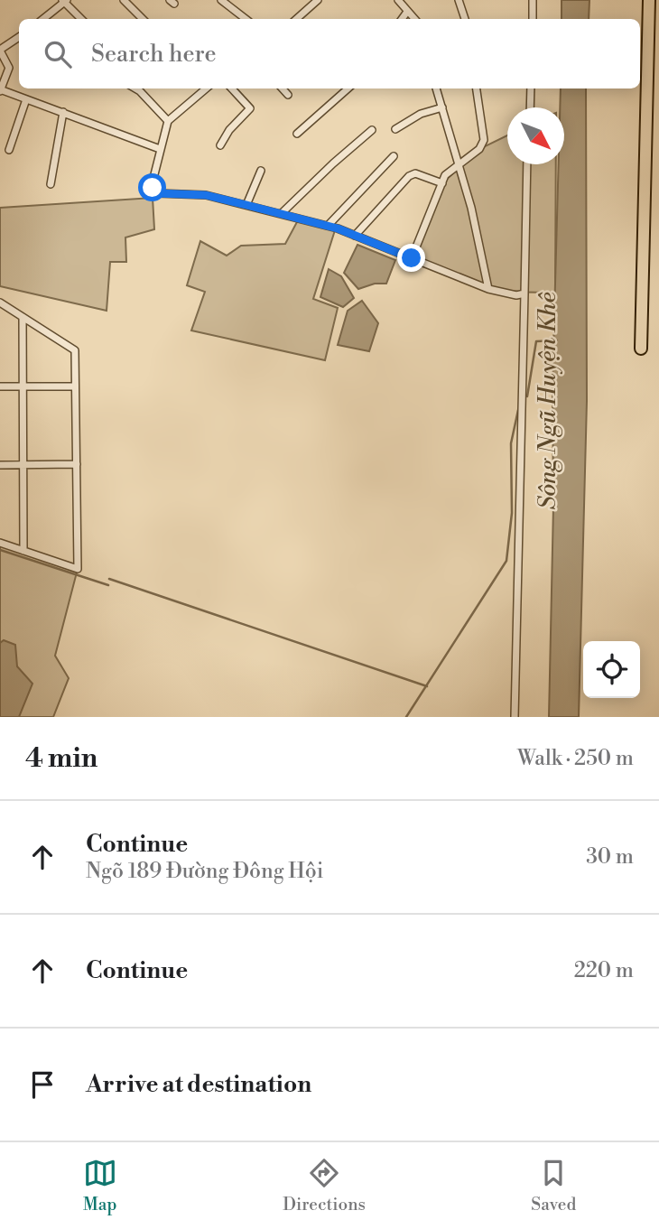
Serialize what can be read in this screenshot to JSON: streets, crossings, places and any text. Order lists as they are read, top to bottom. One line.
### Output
{"water":["Sông Ngũ Huyện Khê"],"north":"bottom right","page":{"search":"Search here","heading":["4 min","Walk · 250 m"],"list":[["Continue","Ngõ 189 Đường Đông Hội","30 m"],["Continue","220 m"],"Arrive at destination"],"nav":["Map","Directions","Saved"]}}
